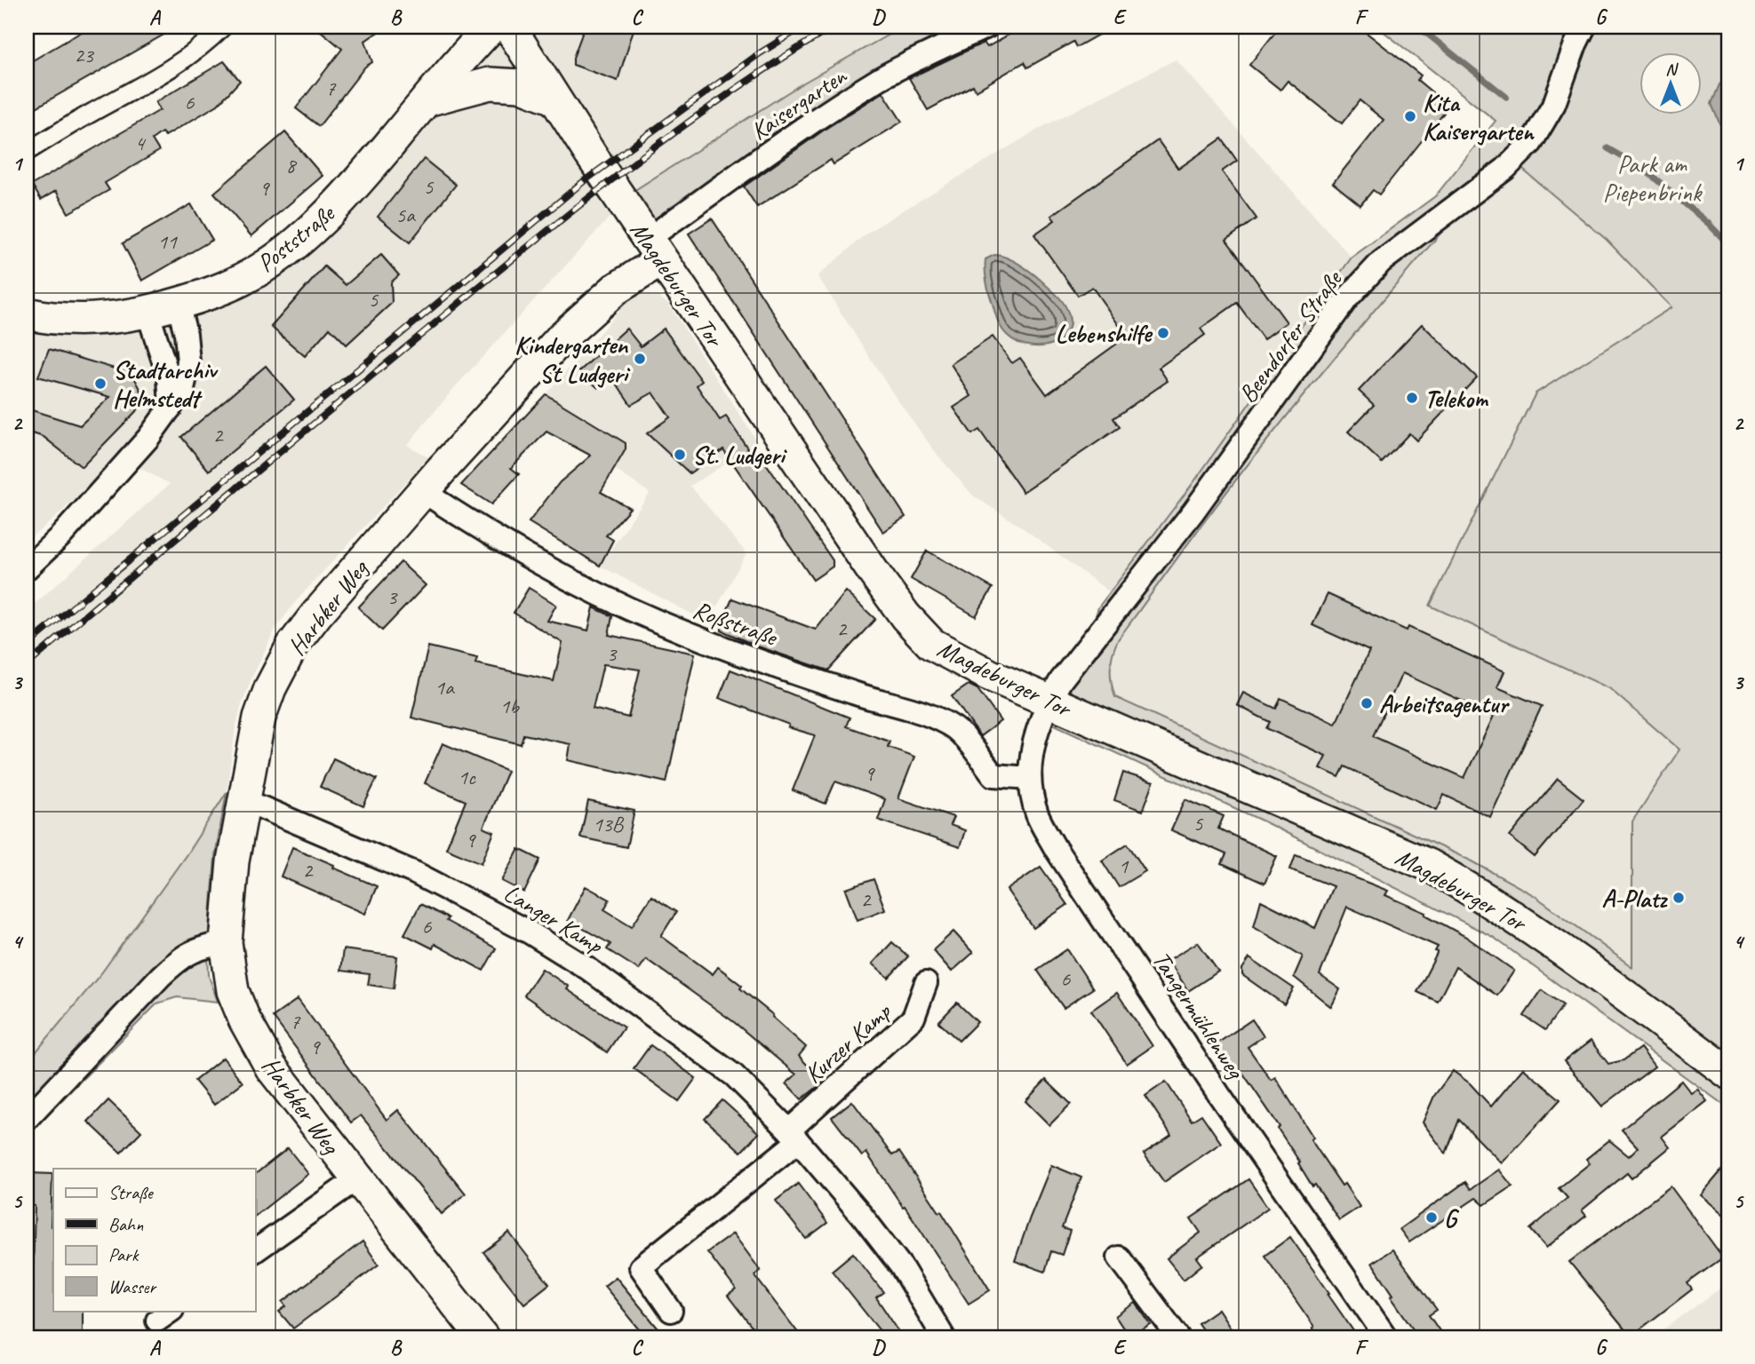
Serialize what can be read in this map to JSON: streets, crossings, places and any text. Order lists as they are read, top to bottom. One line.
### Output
{"streets":{"main road":["Poststraße","Magdeburger Tor","Harbker Weg"],"street":["Kaisergarten","Beendorfer Straße","Roßstraße","Langer Kamp","Tangermühlenweg","Kurzer Kamp"]},"crossings":[["Kaisergarten","Magdeburger Tor"],["Kaisergarten","Harbker Weg"],["Magdeburger Tor","Beendorfer Straße"],["Magdeburger Tor","Harbker Weg"],["Magdeburger Tor","Tangermühlenweg"],["Beendorfer Straße","Tangermühlenweg"],["Harbker Weg","Roßstraße"],["Harbker Weg","Langer Kamp"],["Roßstraße","Tangermühlenweg"],["Langer Kamp","Kurzer Kamp"]],"parks":["Park am Piepenbrink"],"places":["Kita Kaisergarten","Lebenshilfe","Kindergarten St Ludgeri","Stadtarchiv Helmstedt","Telekom","St. Ludgeri","Arbeitsagentur","A-Platz","G"],"house_numbers":["23","7","6","4","8","5","9","5a","11","5","2","3","2","3","1a","1b","9","1c","5","13B","9","1","2","2","6","6","7","9"],"legend":["Straße","Bahn","Park","Wasser"],"north":"top","grid":{"columns":["A","B","C","D","E","F","G"],"rows":["1","2","3","4","5"]}}
